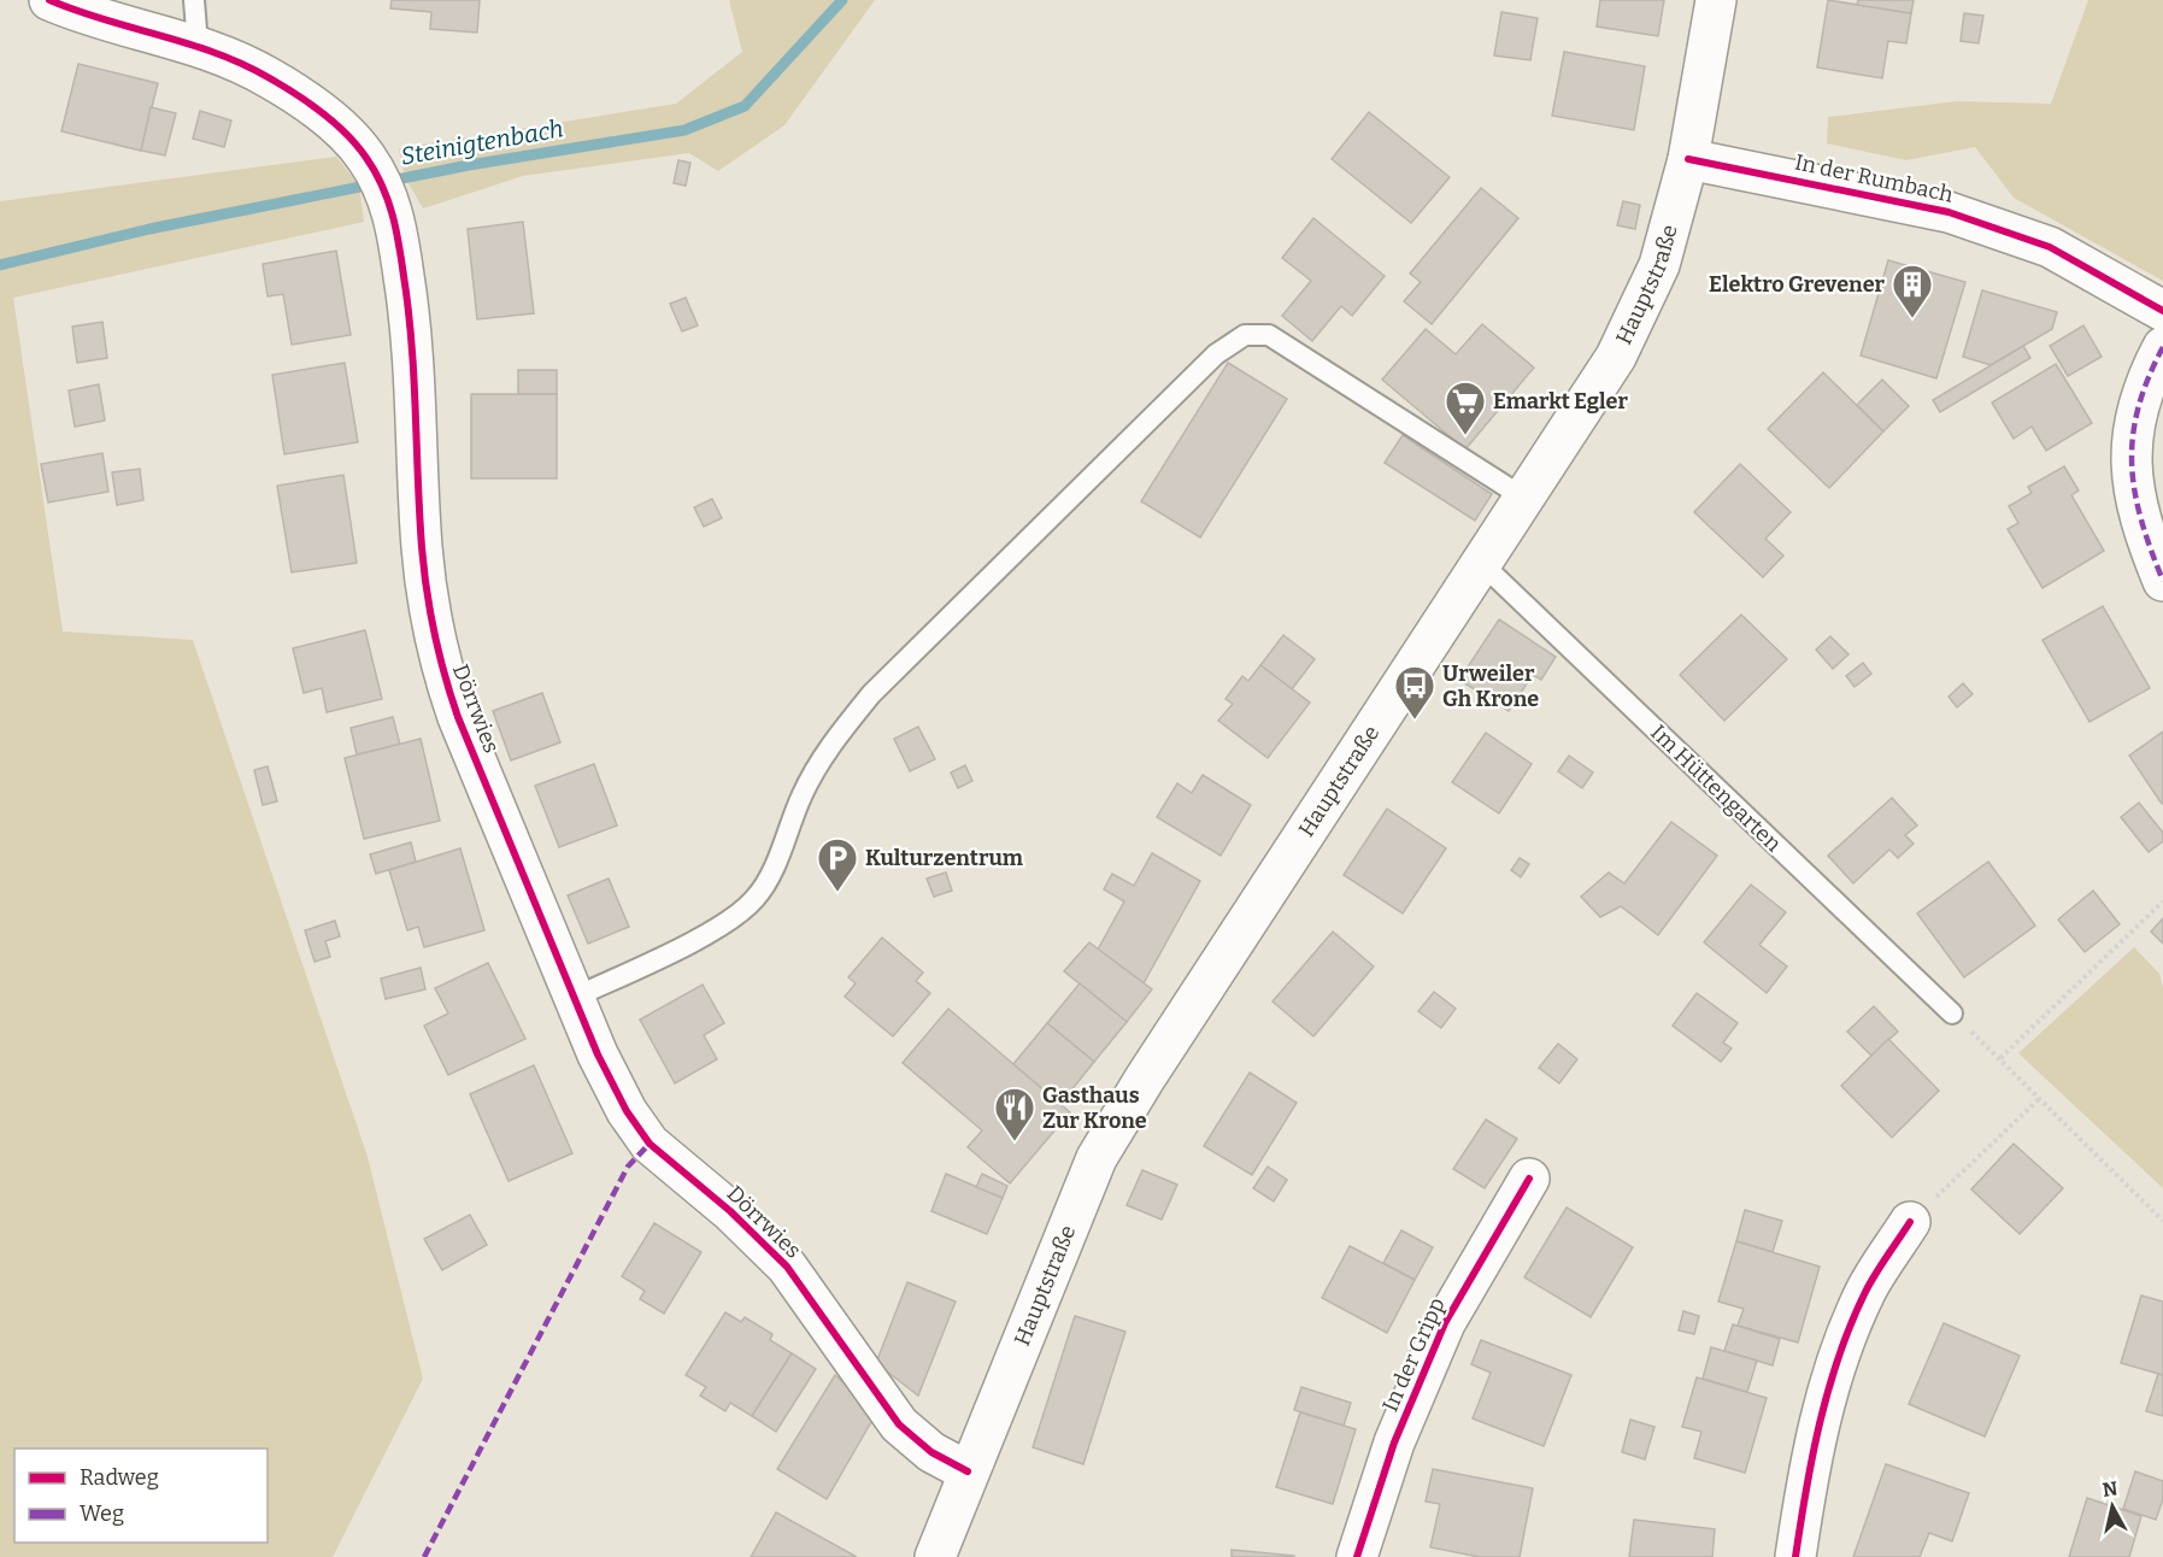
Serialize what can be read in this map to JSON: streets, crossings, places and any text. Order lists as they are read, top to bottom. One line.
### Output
{"streets":{"street":["In der Rumbach","Hauptstraße","Dörrwies","In der Gripp"],"lane":["Im Hüttengarten"]},"crossings":[["In der Rumbach","Hauptstraße"],["Hauptstraße","Dörrwies"],["Hauptstraße","Im Hüttengarten"]],"water":["Steinigtenbach"],"places":{"building":["Elektro Grevener"],"supermarket":["Emarkt Egler"],"bus stop":["Urweiler Gh Krone"],"parking":["Kulturzentrum"],"restaurant":["Gasthaus Zur Krone"]},"legend":["Radweg","Weg"],"north":"top"}
